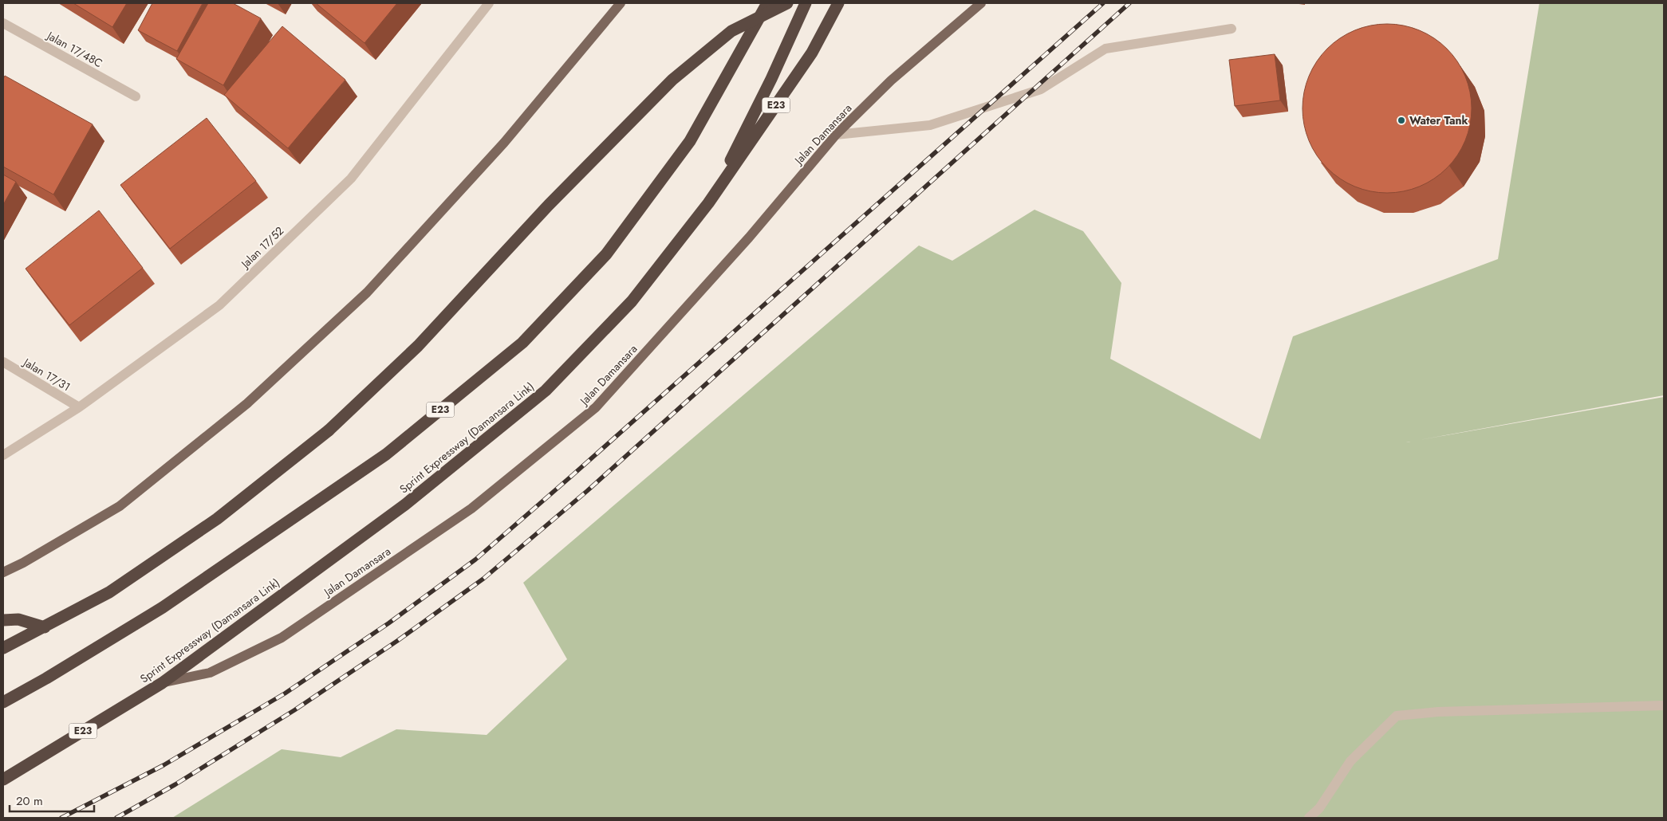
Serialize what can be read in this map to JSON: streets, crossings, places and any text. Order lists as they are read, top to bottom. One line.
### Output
{"streets":{"highway":["E23","Sprint Expressway (Damansara Link)"],"main road":["Jalan Damansara"],"street":["Jalan 17/48C","Jalan 17/52","Jalan 17/31"]},"crossings":[["Jalan Damansara","Sprint Expressway (Damansara Link)"],["Jalan 17/52","Jalan 17/31"]],"places":["Water Tank"],"scale_bar":"20 m"}
